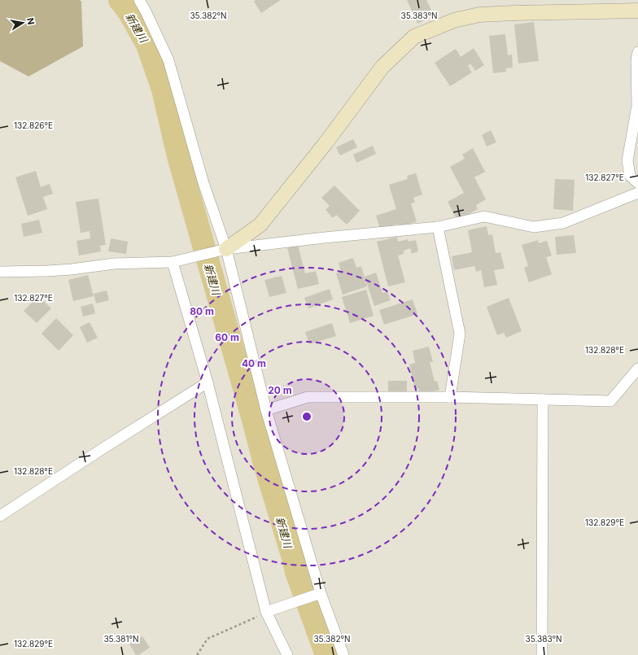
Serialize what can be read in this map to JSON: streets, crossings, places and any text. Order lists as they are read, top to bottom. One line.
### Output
{"water":["新建川"],"north":"right","coordinates":["35.382°N","35.383°N","132.826°E","132.827°E","132.828°E","132.829°E","35.381°N"],"rings":["80 m","60 m","40 m","20 m"]}
